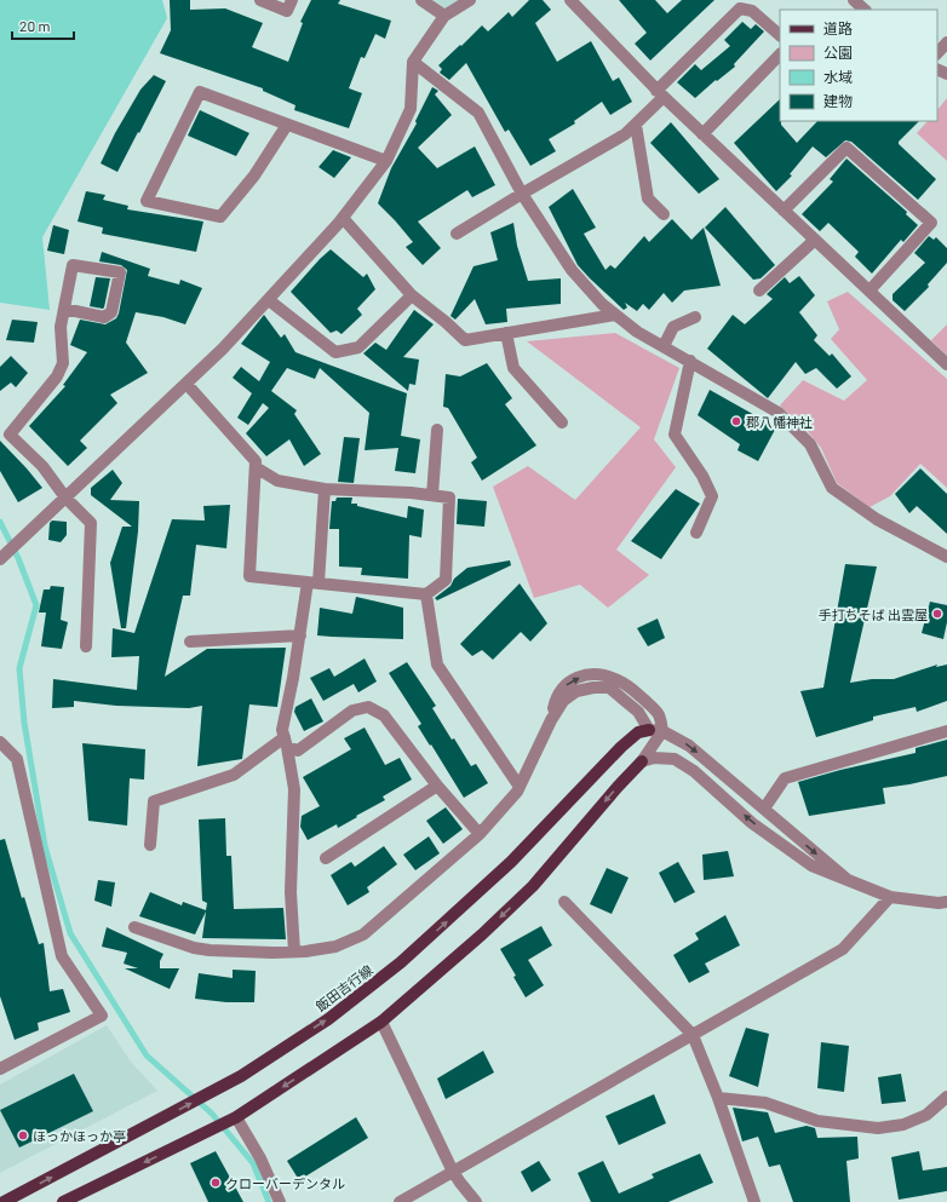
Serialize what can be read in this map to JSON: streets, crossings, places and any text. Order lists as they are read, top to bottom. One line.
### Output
{"streets":{"main road":["飯田吉行線"]},"places":["郡八幡神社","手打ちそば 出雲屋","ほっかほっか亭","クローバーデンタル"],"legend":["道路","公園","水域","建物"],"scale_bar":"20 m"}
